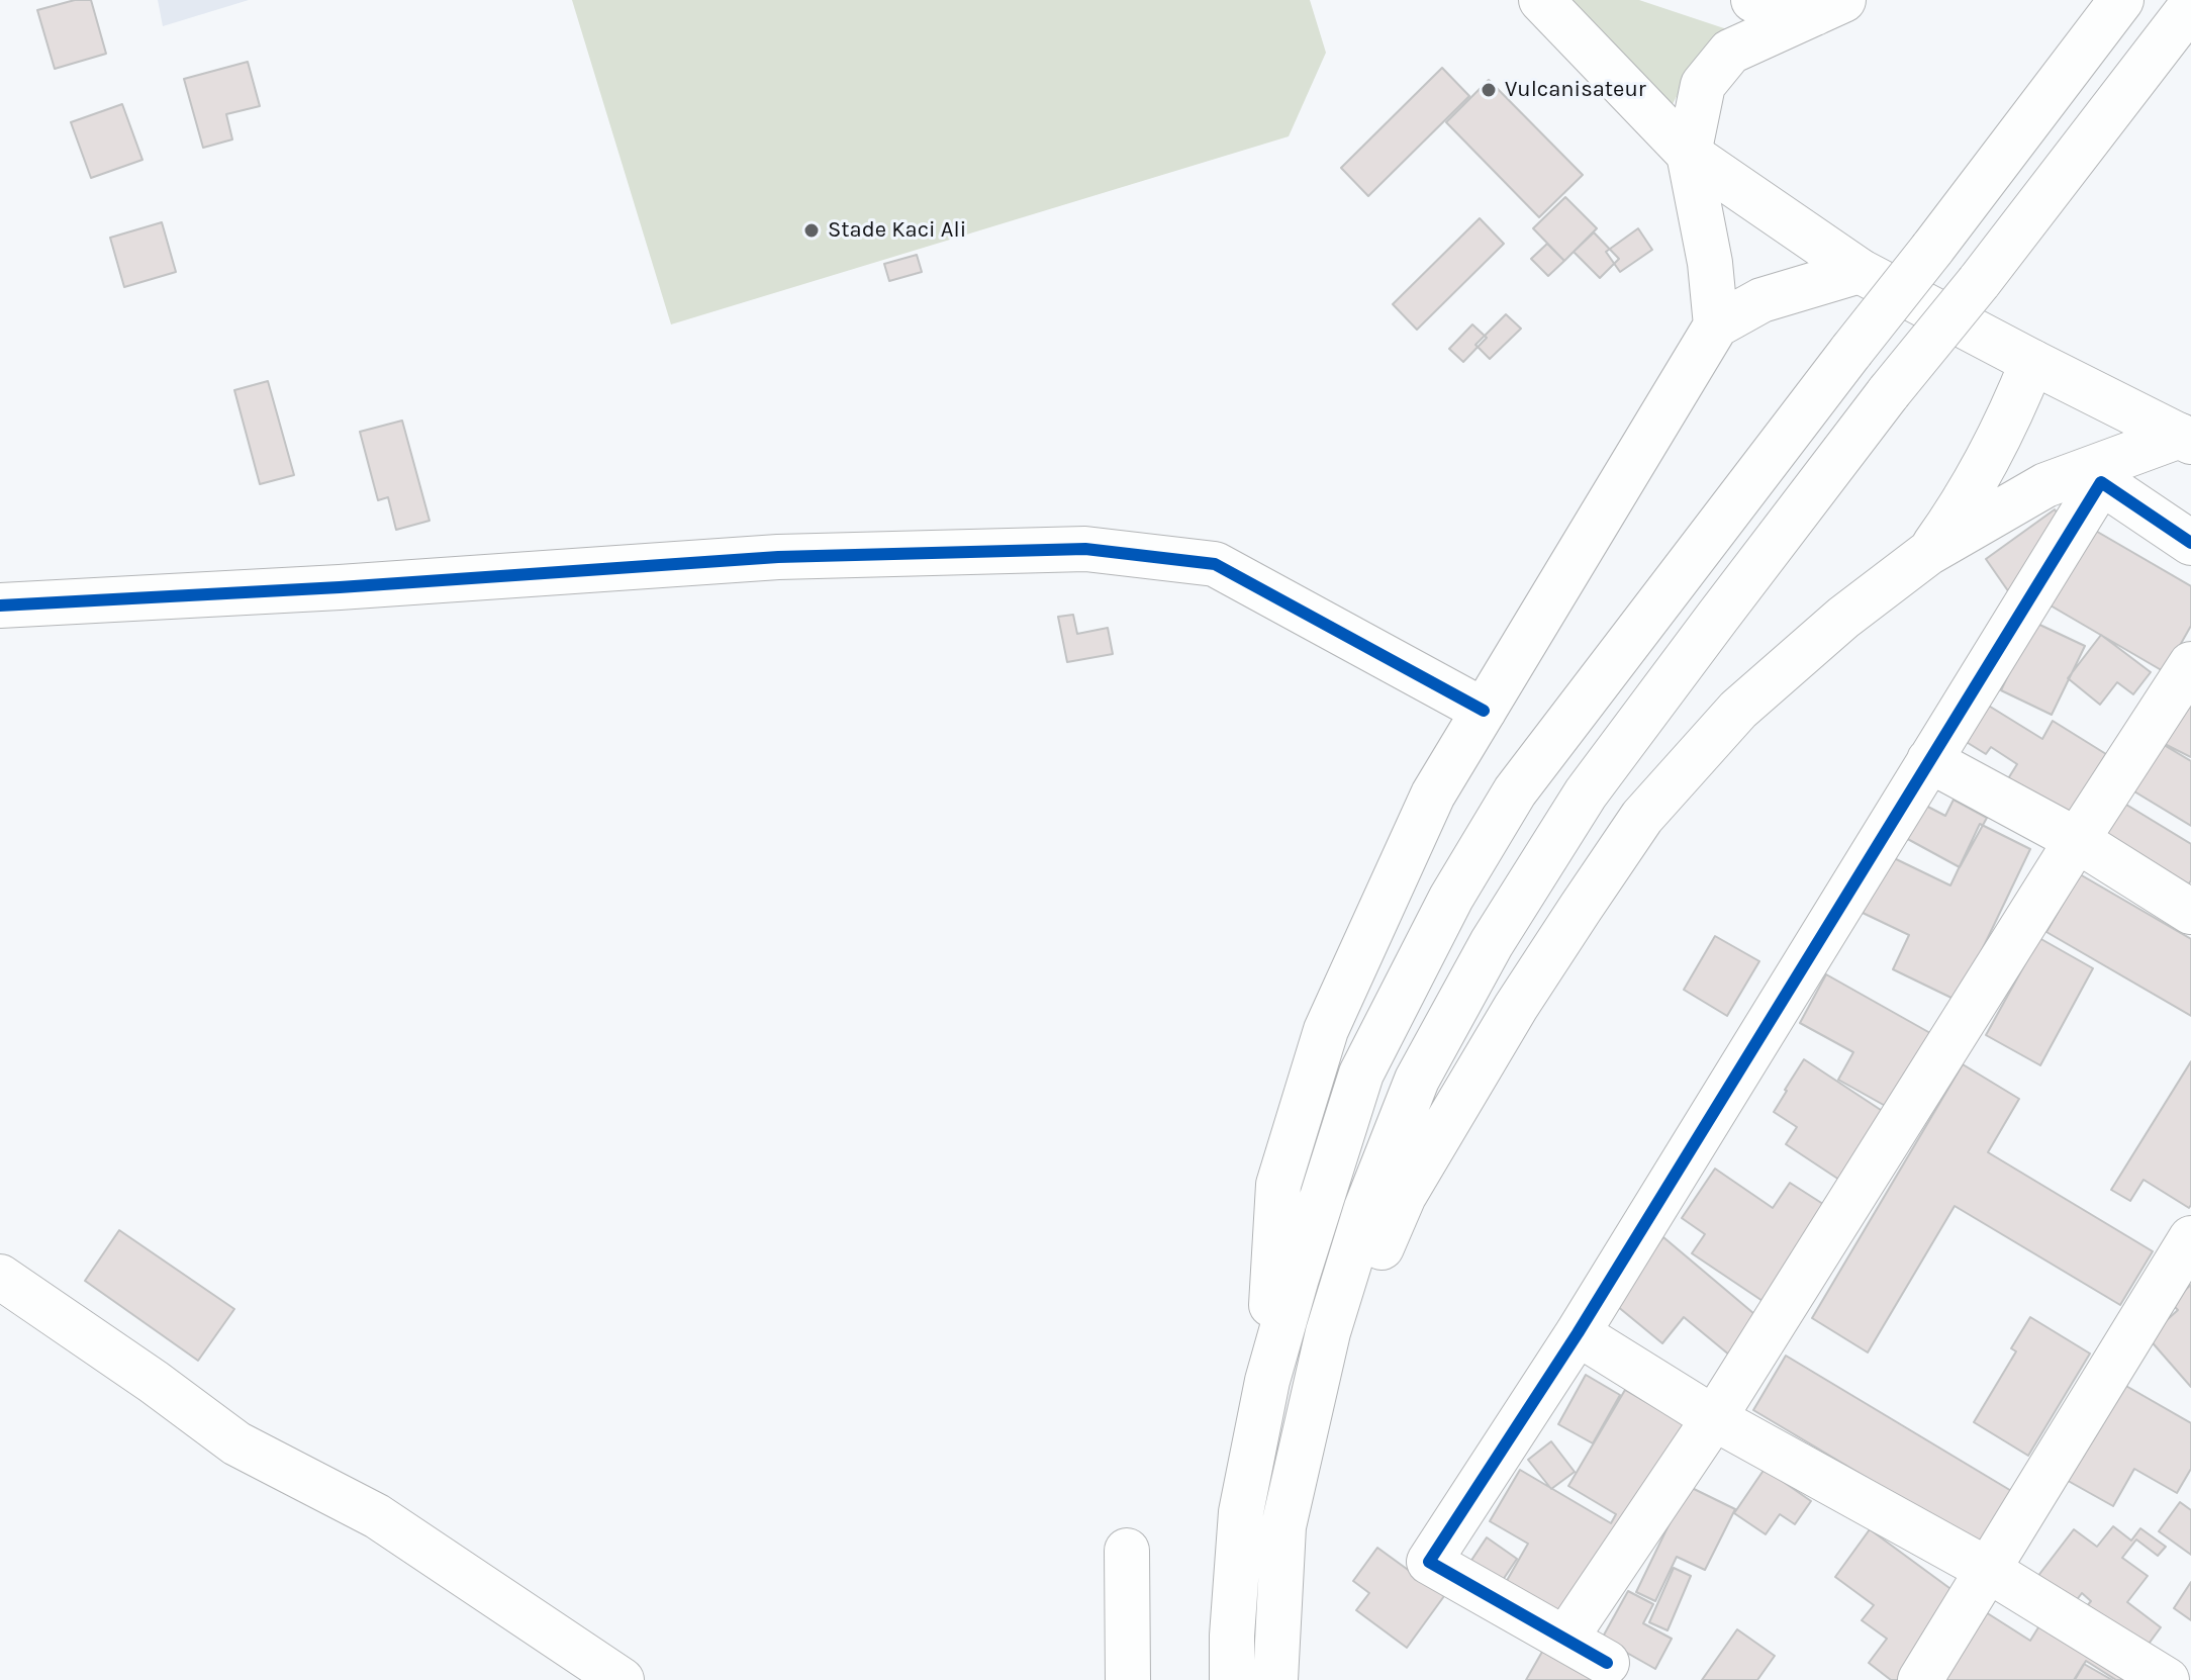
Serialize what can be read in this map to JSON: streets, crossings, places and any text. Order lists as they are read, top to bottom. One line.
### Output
{"places":["Vulcanisateur","Stade Kaci Ali"]}
